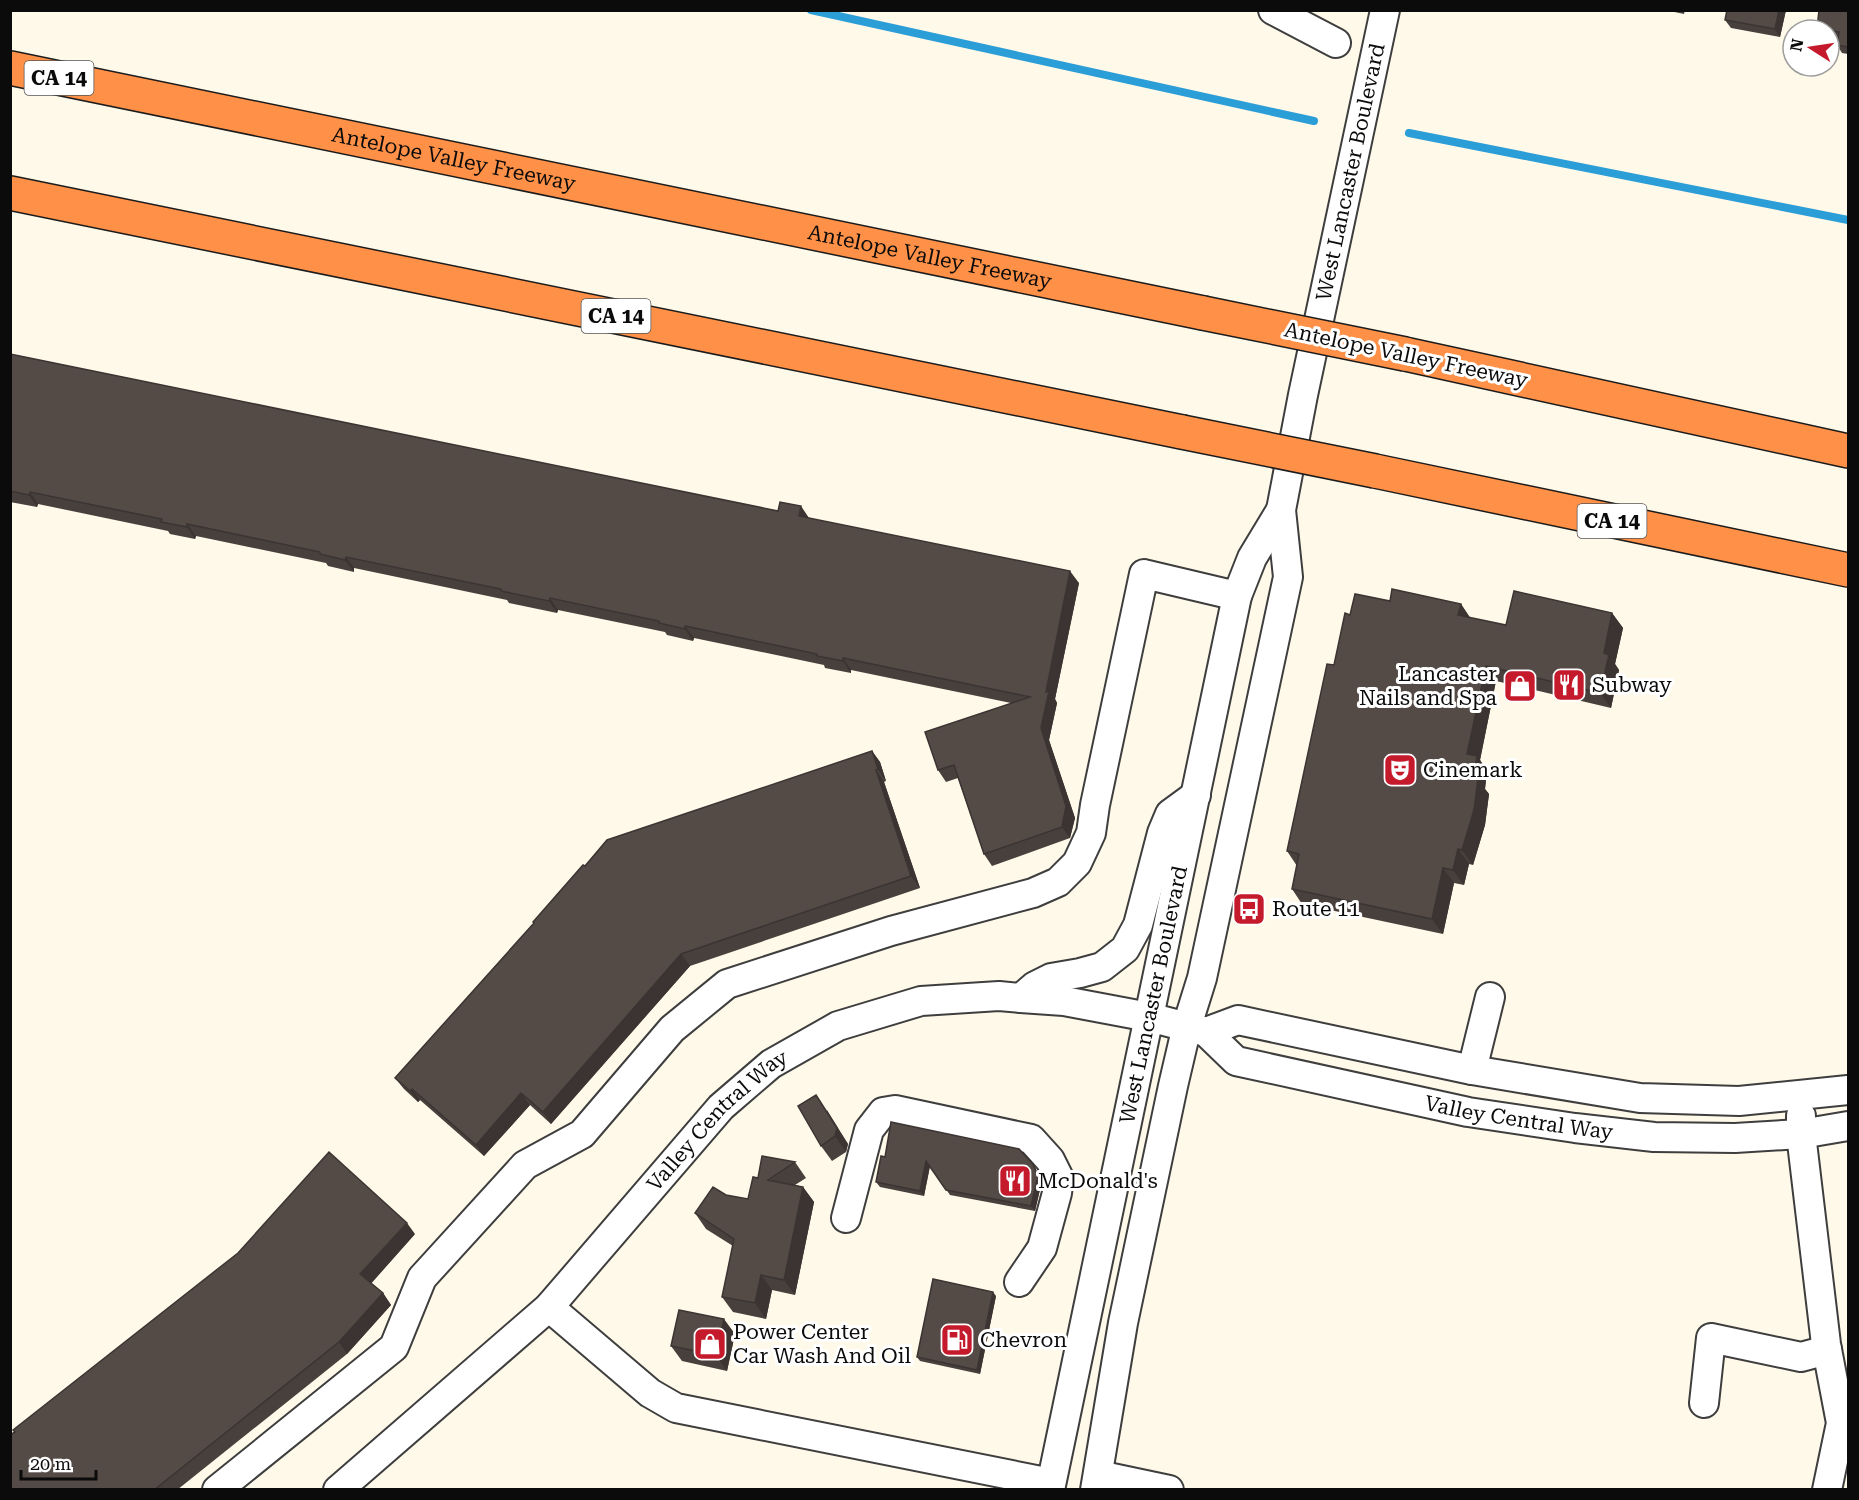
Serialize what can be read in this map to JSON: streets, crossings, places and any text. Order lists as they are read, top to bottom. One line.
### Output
{"streets":{"highway":["CA 14","Antelope Valley Freeway"],"street":["West Lancaster Boulevard","Valley Central Way"]},"crossings":[["West Lancaster Boulevard","Valley Central Way"]],"places":{"restaurant":["Subway","McDonald's"],"shop":["Lancaster Nails and Spa","Power Center Car Wash And Oil"],"theatre":["Cinemark"],"bus stop":["Route 11"],"fuel station":["Chevron"]},"scale_bar":"20 m","north":"left"}
